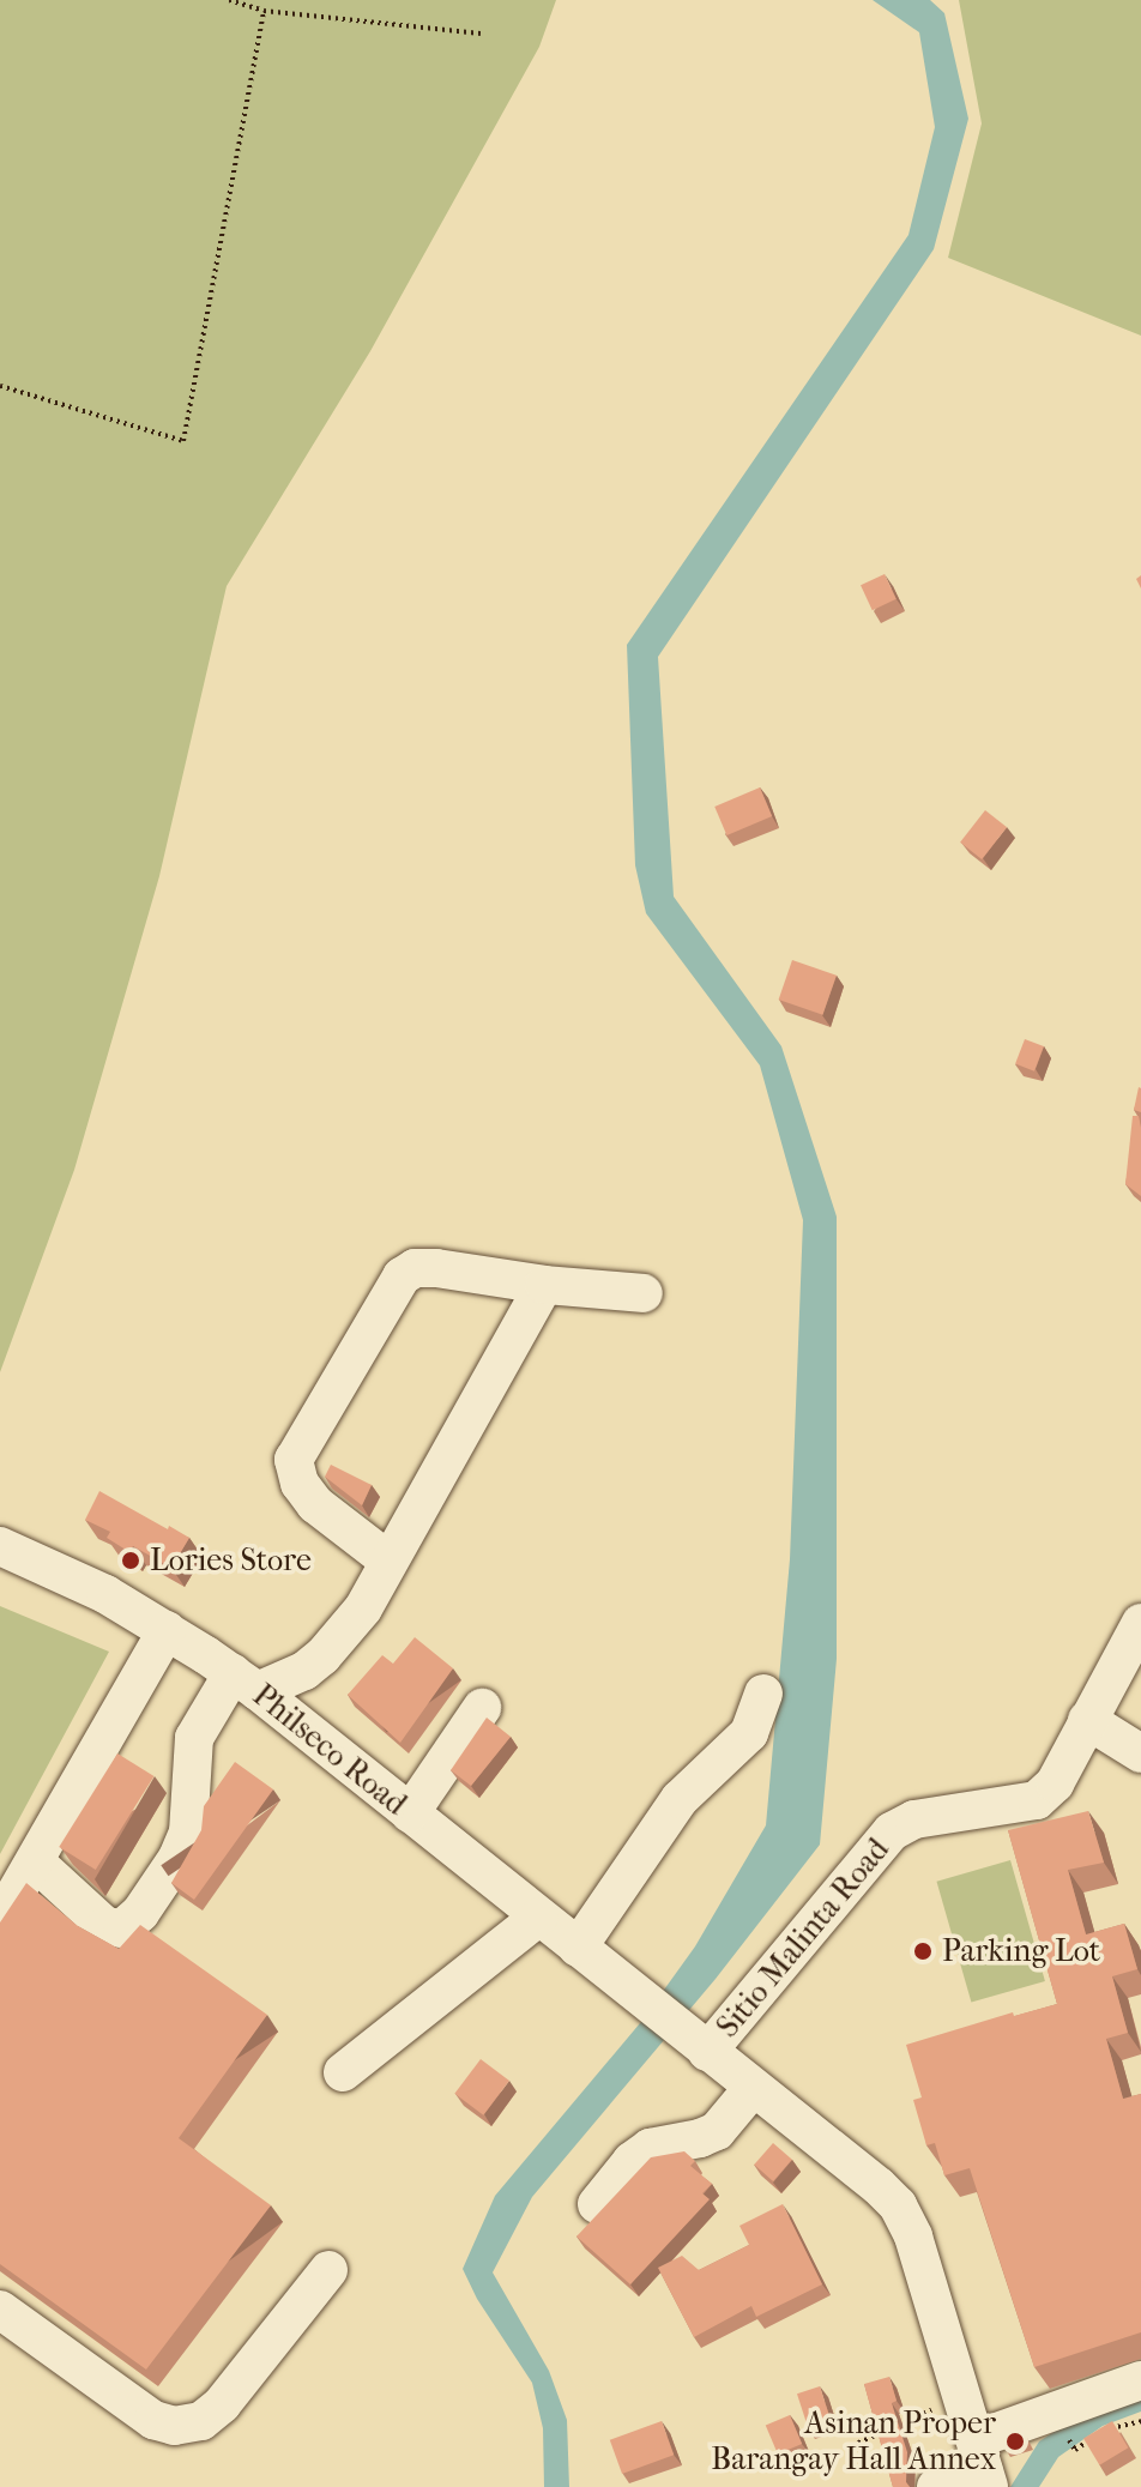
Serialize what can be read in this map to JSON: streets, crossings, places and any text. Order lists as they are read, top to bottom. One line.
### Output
{"streets":{"street":["Philseco Road","Sitio Malinta Road"]},"crossings":[["Philseco Road","Sitio Malinta Road"]],"places":["Lories Store","Parking Lot","Asinan Proper Barangay Hall Annex"]}
